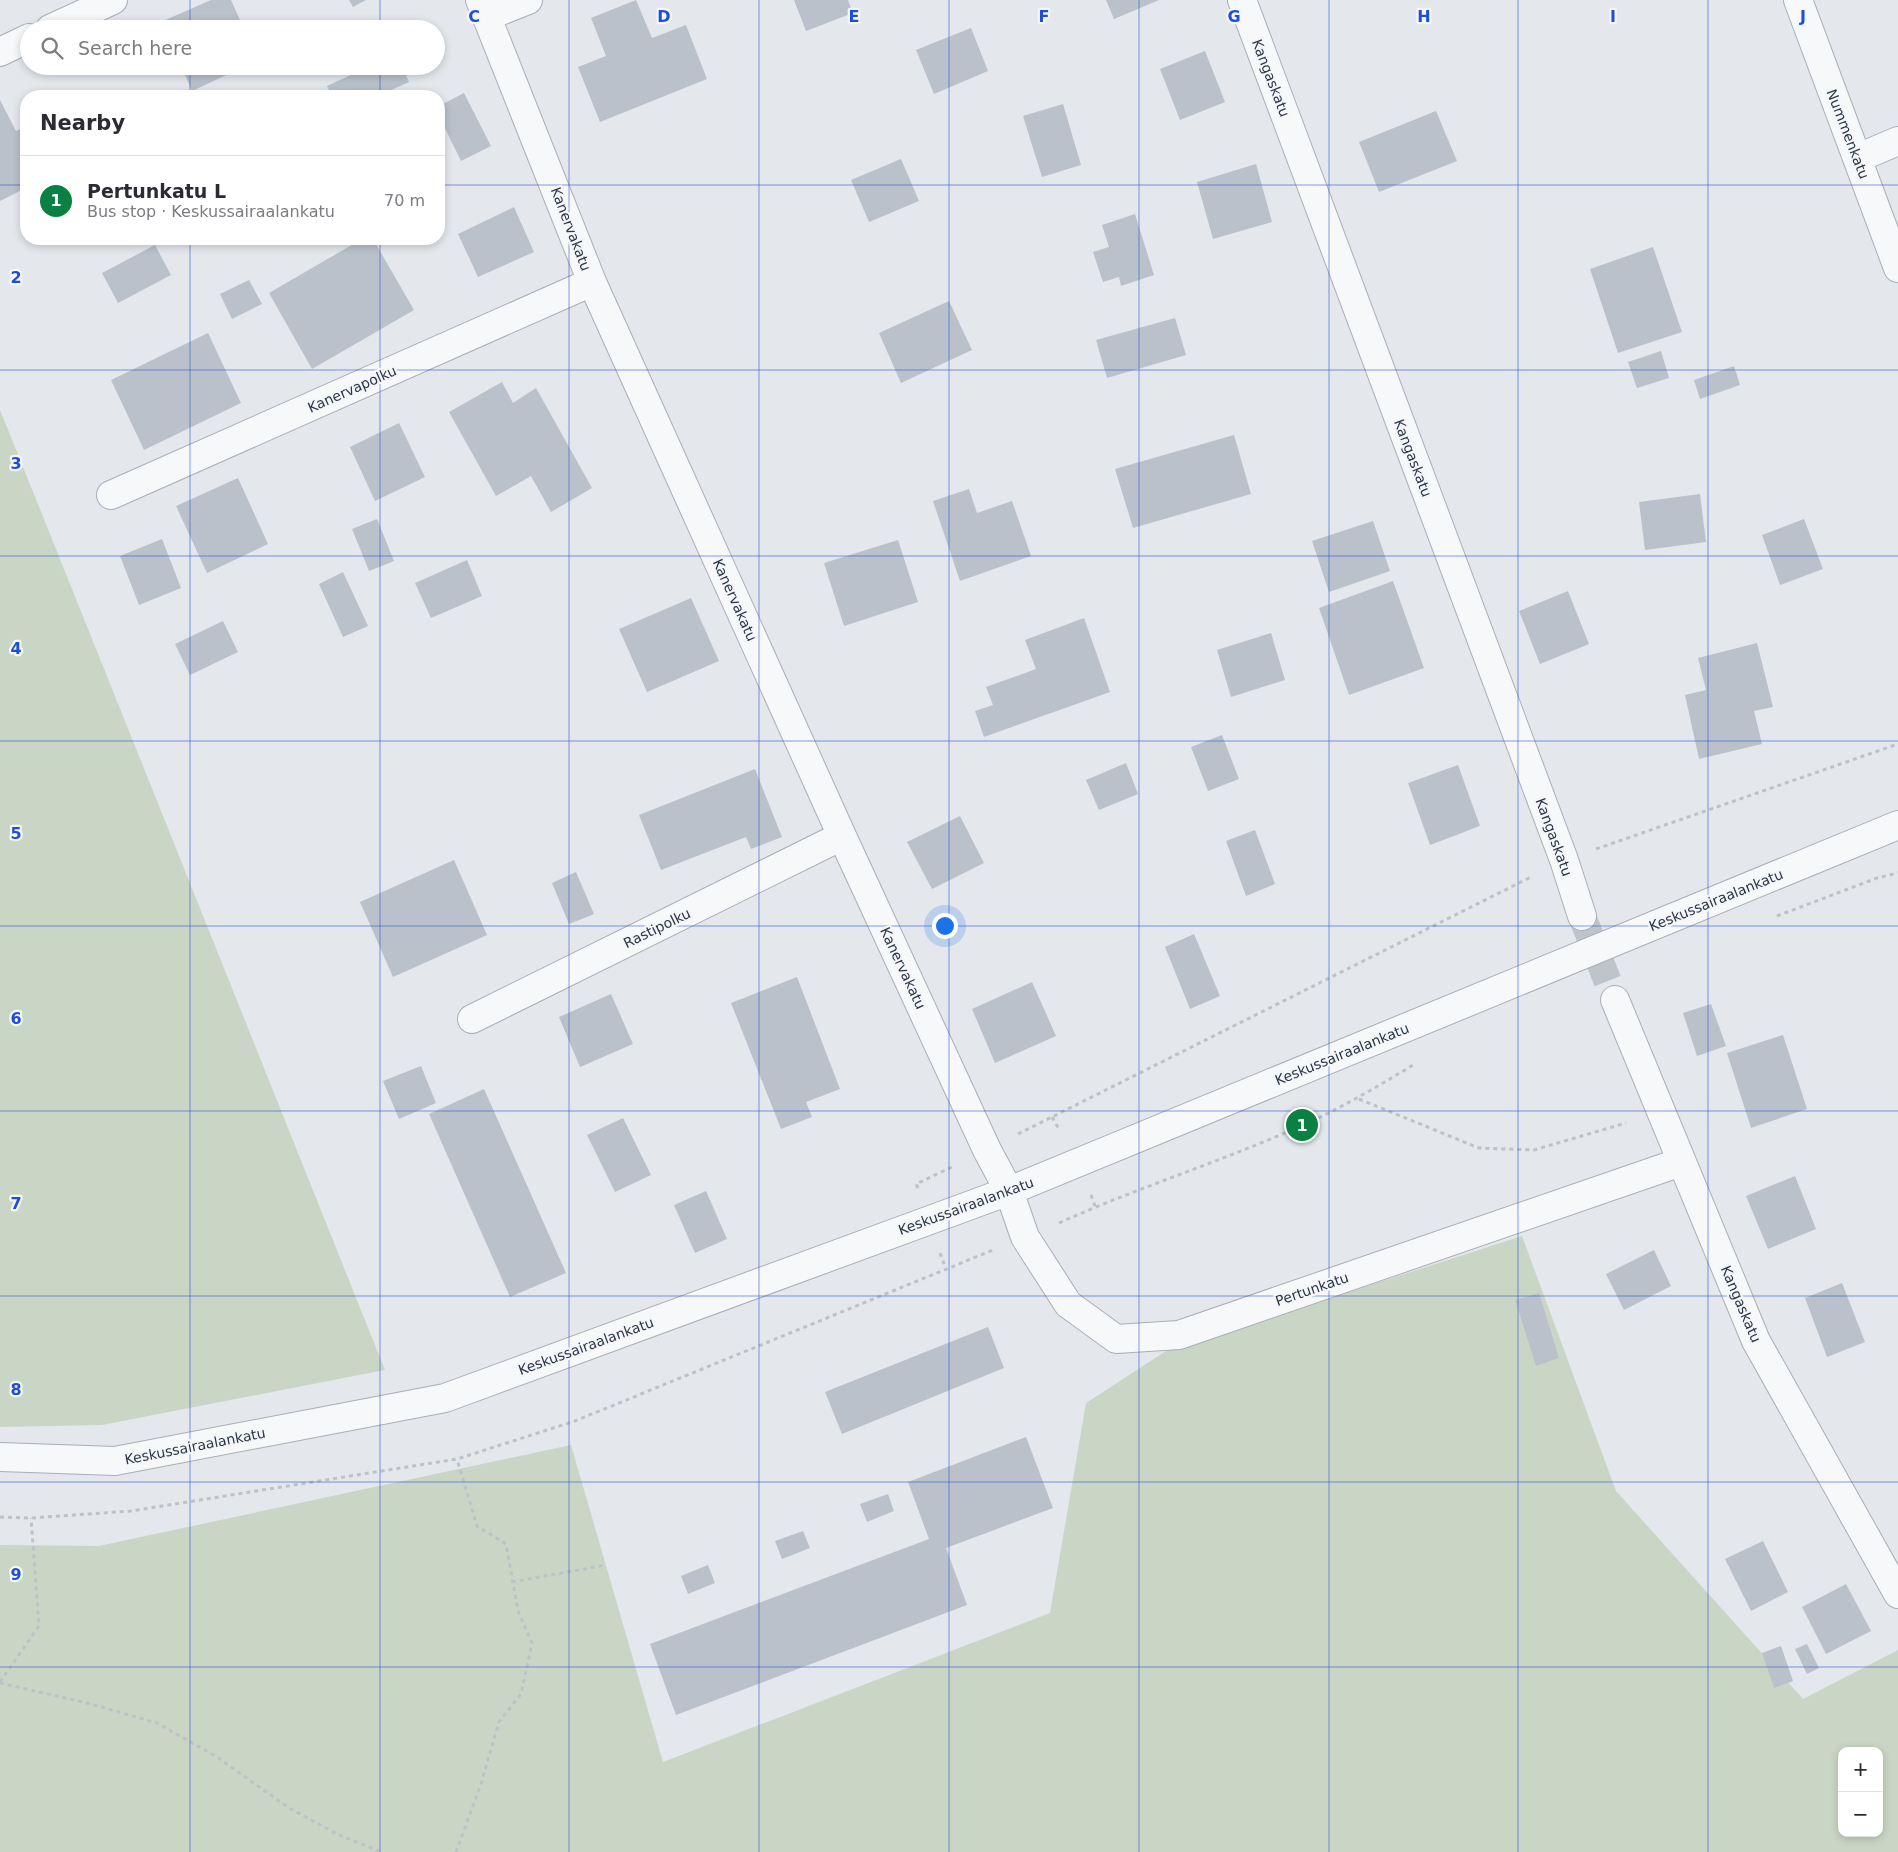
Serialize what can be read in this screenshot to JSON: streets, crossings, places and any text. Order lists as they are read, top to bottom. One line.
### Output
{"streets":{"street":["Kangaskatu","Nummenkatu","Kanervakatu","Kanervapolku","Keskussairaalankatu","Rastipolku","Pertunkatu"]},"crossings":[["Kangaskatu","Pertunkatu"],["Kanervakatu","Kanervapolku"],["Kanervakatu","Keskussairaalankatu"],["Kanervakatu","Rastipolku"],["Kanervakatu","Pertunkatu"],["Keskussairaalankatu","Pertunkatu"]],"page":{"search":"Search here","heading":"Nearby","list":[{"mark":"1","name":"Pertunkatu L","note":"Bus stop · Keskussairaalankatu","value":"70 m"}],"pins":"1","map_buttons":["+","−"]},"grid":{"columns":["C","D","E","F","G","H","I","J"],"rows":["2","3","4","5","6","7","8","9"]}}
